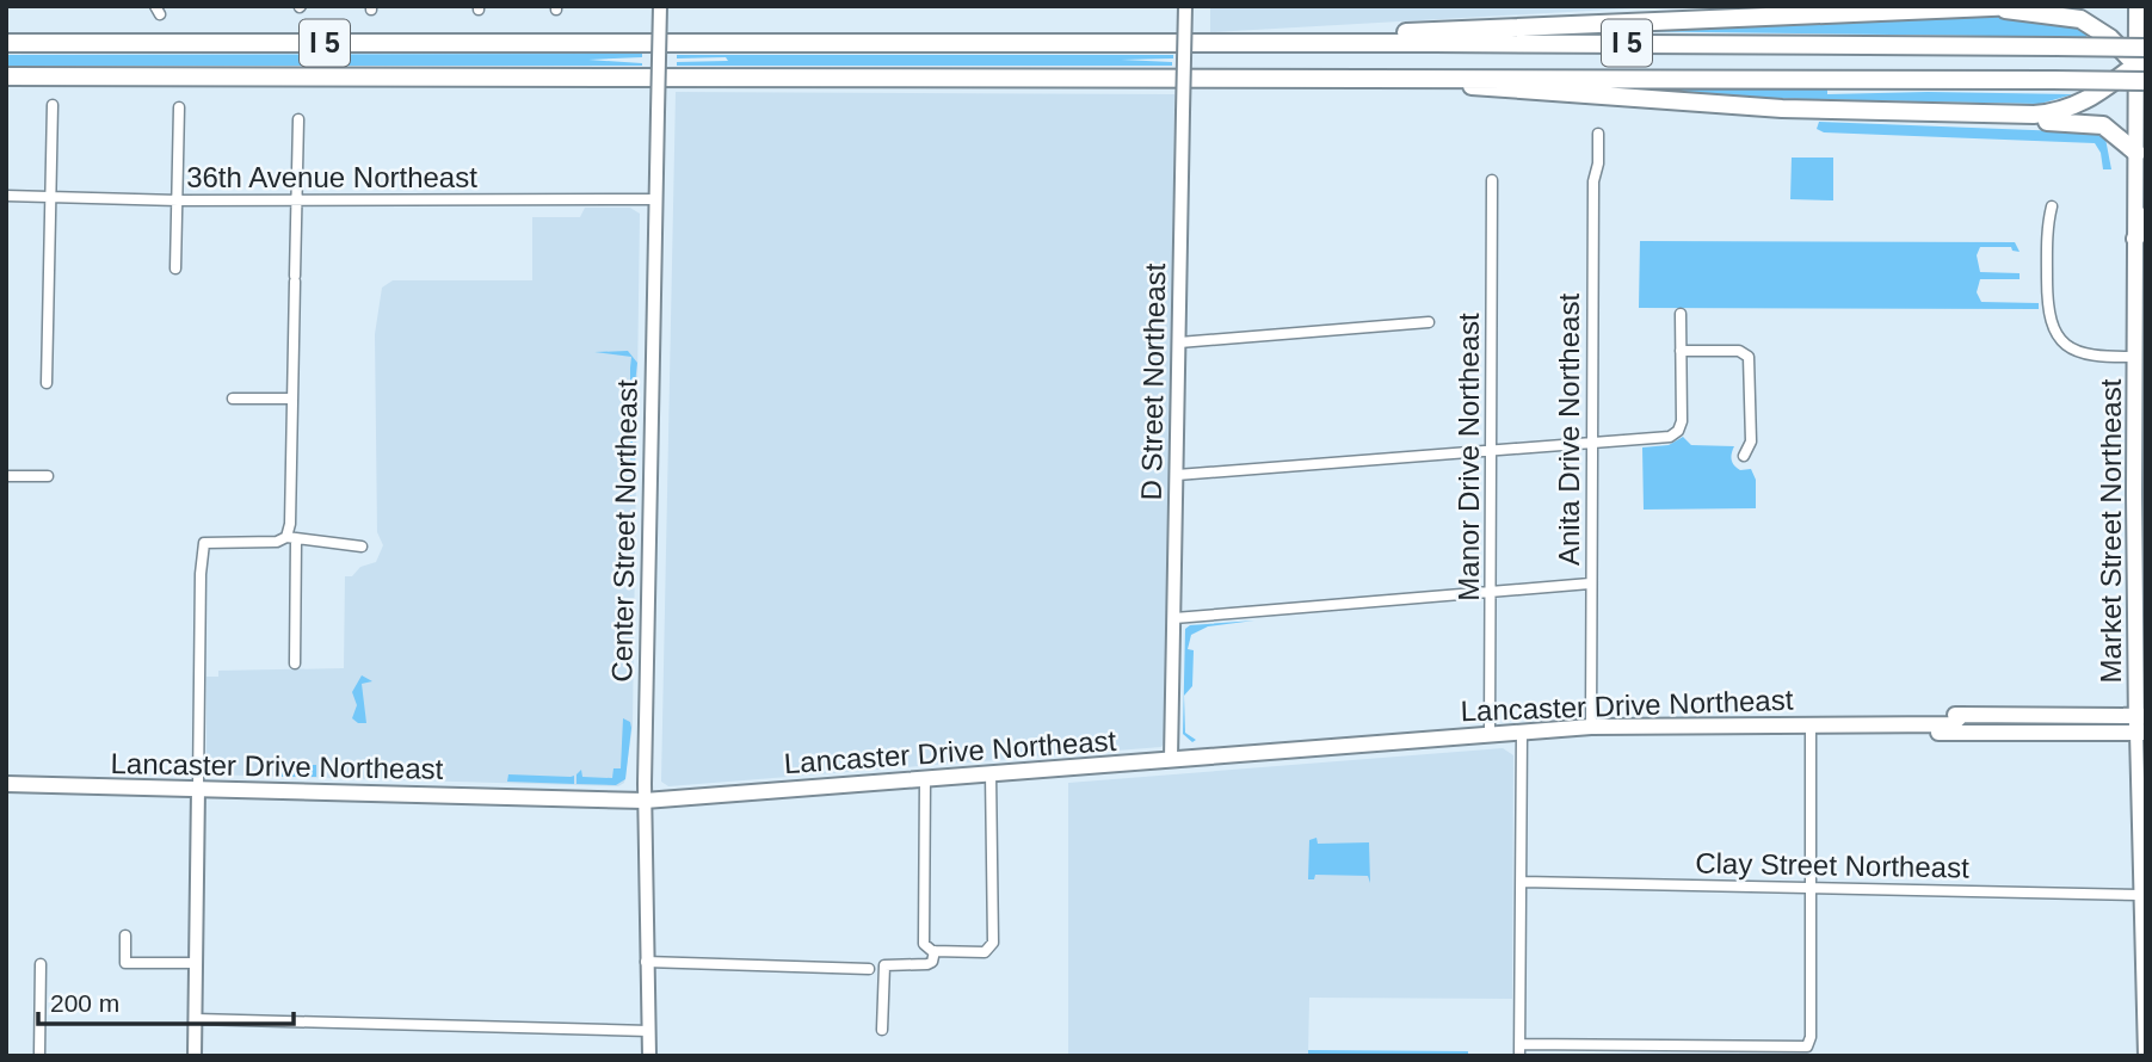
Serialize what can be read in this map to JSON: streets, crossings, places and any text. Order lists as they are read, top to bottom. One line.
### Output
{"streets":{"highway":["I 5"],"main road":["D Street Northeast","Center Street Northeast","Market Street Northeast","Lancaster Drive Northeast"],"street":["36th Avenue Northeast","Anita Drive Northeast","Manor Drive Northeast","Clay Street Northeast"]},"crossings":[["I 5","Market Street Northeast"],["36th Avenue Northeast","Center Street Northeast"],["D Street Northeast","Lancaster Drive Northeast"],["Anita Drive Northeast","Lancaster Drive Northeast"],["Manor Drive Northeast","Lancaster Drive Northeast"],["Center Street Northeast","Lancaster Drive Northeast"],["Market Street Northeast","Lancaster Drive Northeast"],["Market Street Northeast","Clay Street Northeast"]],"scale_bar":"200 m"}
